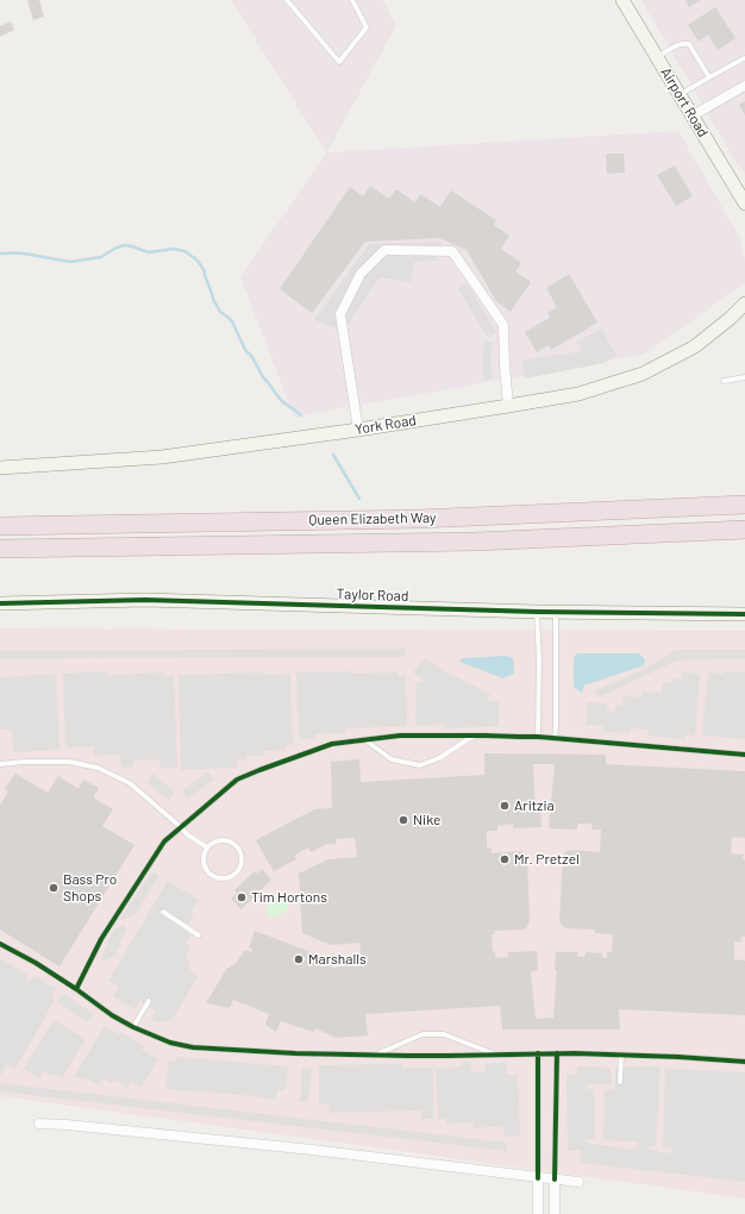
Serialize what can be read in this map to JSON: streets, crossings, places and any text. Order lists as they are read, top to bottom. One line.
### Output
{"streets":{"highway":["Queen Elizabeth Way"],"main road":["Airport Road","York Road","Taylor Road"]},"places":["Aritzia","Nike","Mr. Pretzel","Bass Pro Shops","Tim Hortons","Marshalls"]}
